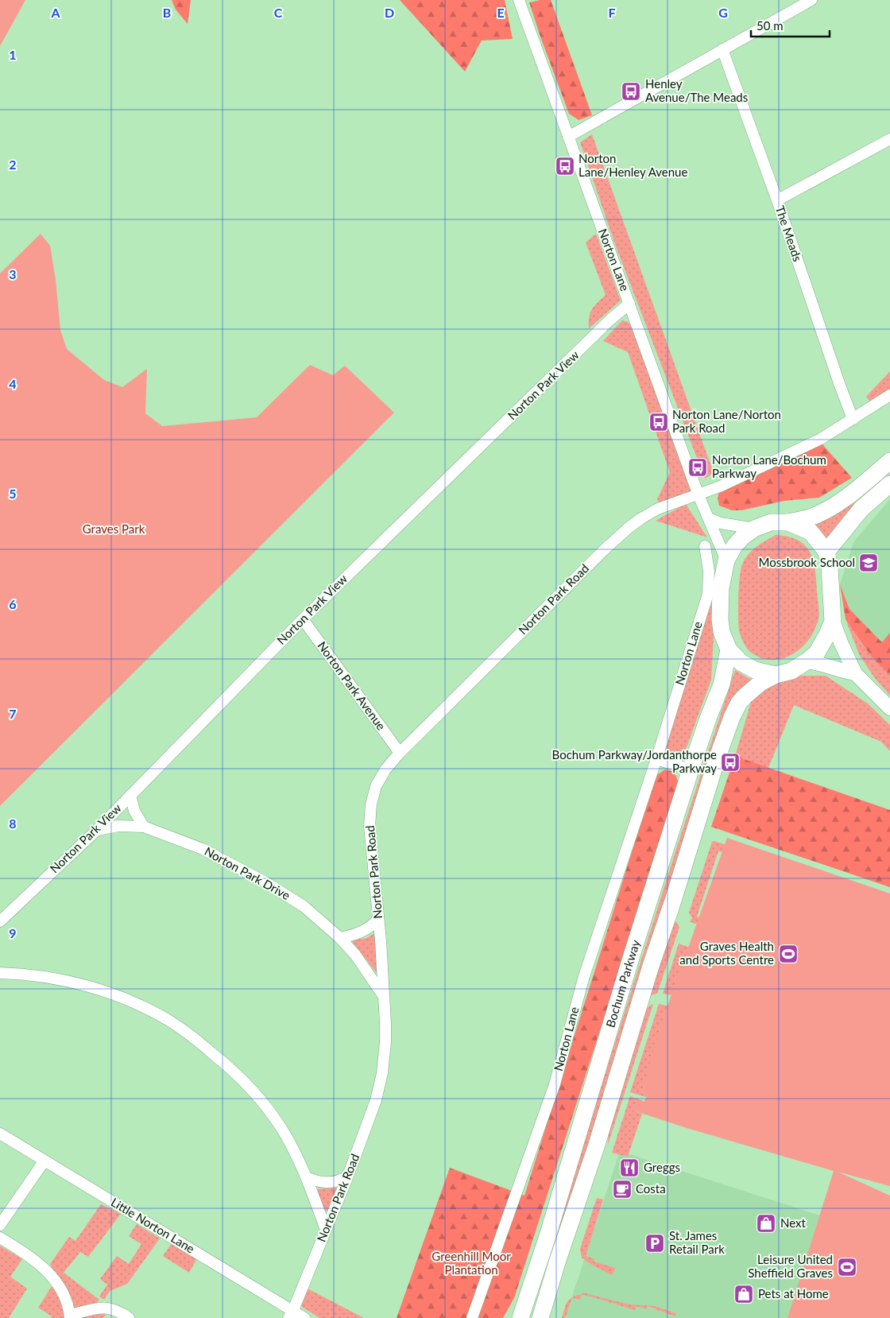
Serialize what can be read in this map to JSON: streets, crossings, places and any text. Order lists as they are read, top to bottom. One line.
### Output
{"streets":{"highway":["Bochum Parkway"],"street":["The Meads","Norton Lane","Norton Park View","Norton Park Road","Norton Park Avenue","Norton Park Drive","Little Norton Lane"]},"crossings":[["The Meads","Norton Park Road"],["Norton Lane","Norton Park View"],["Norton Lane","Norton Park Road"],["Norton Lane","Bochum Parkway"],["Norton Park View","Norton Park Avenue"],["Norton Park View","Norton Park Drive"],["Norton Park Road","Norton Park Avenue"],["Norton Park Road","Norton Park Drive"],["Norton Park Road","Little Norton Lane"]],"parks":["Graves Park","Greenhill Moor Plantation"],"places":{"bus stop":["Henley Avenue/The Meads","Norton Lane/Henley Avenue","Norton Lane/Norton Park Road","Norton Lane/Bochum Parkway","Bochum Parkway/Jordanthorpe Parkway"],"school or university":["Mossbrook School"],"sports":["Graves Health and Sports Centre","Leisure United Sheffield Graves"],"restaurant":["Greggs"],"cafe":["Costa"],"shop":["Next","Pets at Home"],"parking":["St. James Retail Park"]},"scale_bar":"50 m","grid":{"columns":["A","B","C","D","E","F","G"],"rows":["1","2","3","4","5","6","7","8","9"]}}
